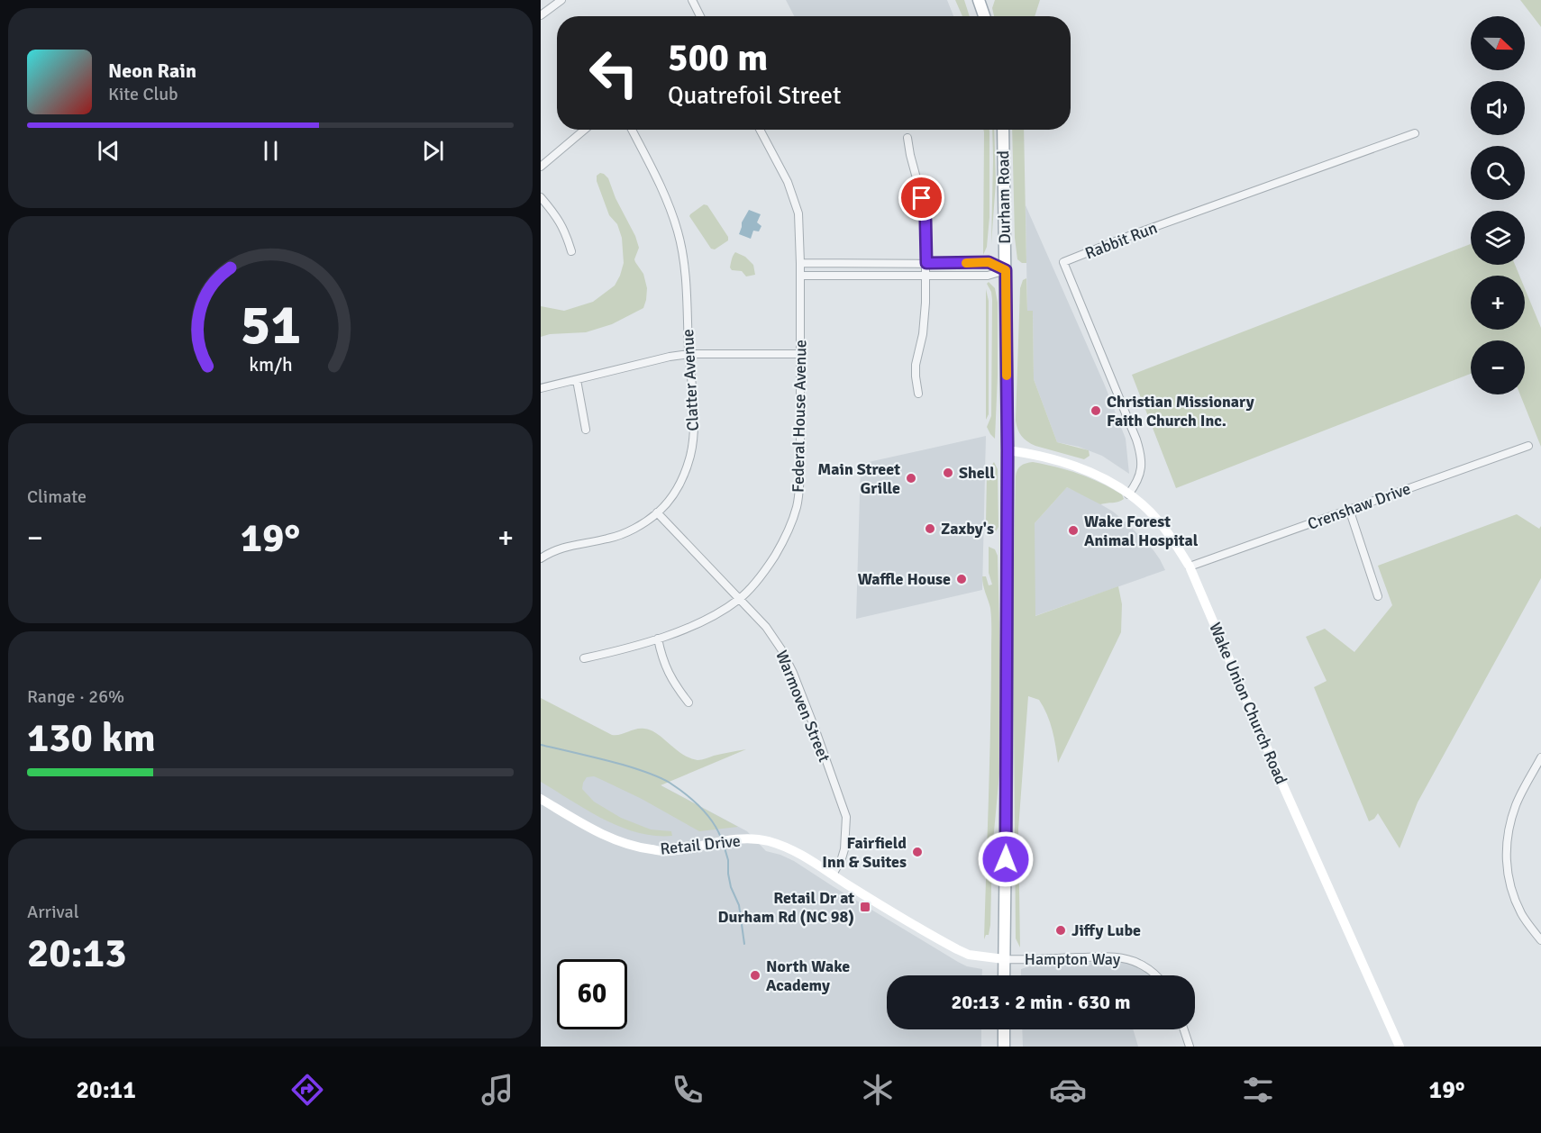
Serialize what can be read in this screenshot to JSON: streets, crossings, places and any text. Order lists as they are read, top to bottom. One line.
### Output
{"streets":{"main road":["Durham Road"],"street":["Rabbit Run","Clatter Avenue","Federal House Avenue","Crenshaw Drive","Wake Union Church Road","Warmoven Street","Retail Drive","Hampton Way"]},"crossings":[["Durham Road","Wake Union Church Road"],["Durham Road","Retail Drive"],["Durham Road","Hampton Way"],["Rabbit Run","Wake Union Church Road"],["Clatter Avenue","Warmoven Street"],["Federal House Avenue","Warmoven Street"],["Crenshaw Drive","Wake Union Church Road"],["Warmoven Street","Retail Drive"],["Retail Drive","Hampton Way"]],"places":{"other":["Christian Missionary Faith Church Inc.","Shell","Main Street Grille","Zaxby's","Wake Forest Animal Hospital","Waffle House","Fairfield Inn & Suites","Jiffy Lube","North Wake Academy"],"transit":["Retail Dr at Durham Rd (NC 98)"]},"north":"right","page":{"map_buttons":["+","−"],"turn":["500 m","Quatrefoil Street"],"song":["Neon Rain","Kite Club"],"tile":["Climate",["Range · 26%","130 km"],["Arrival","20:13"]],"heat":["−","19°","+"],"limit":"60","trip":"20:13 · 2 min · 630 m","tabs":["20:11","19°"],"gauge":["51","km/h"]}}
